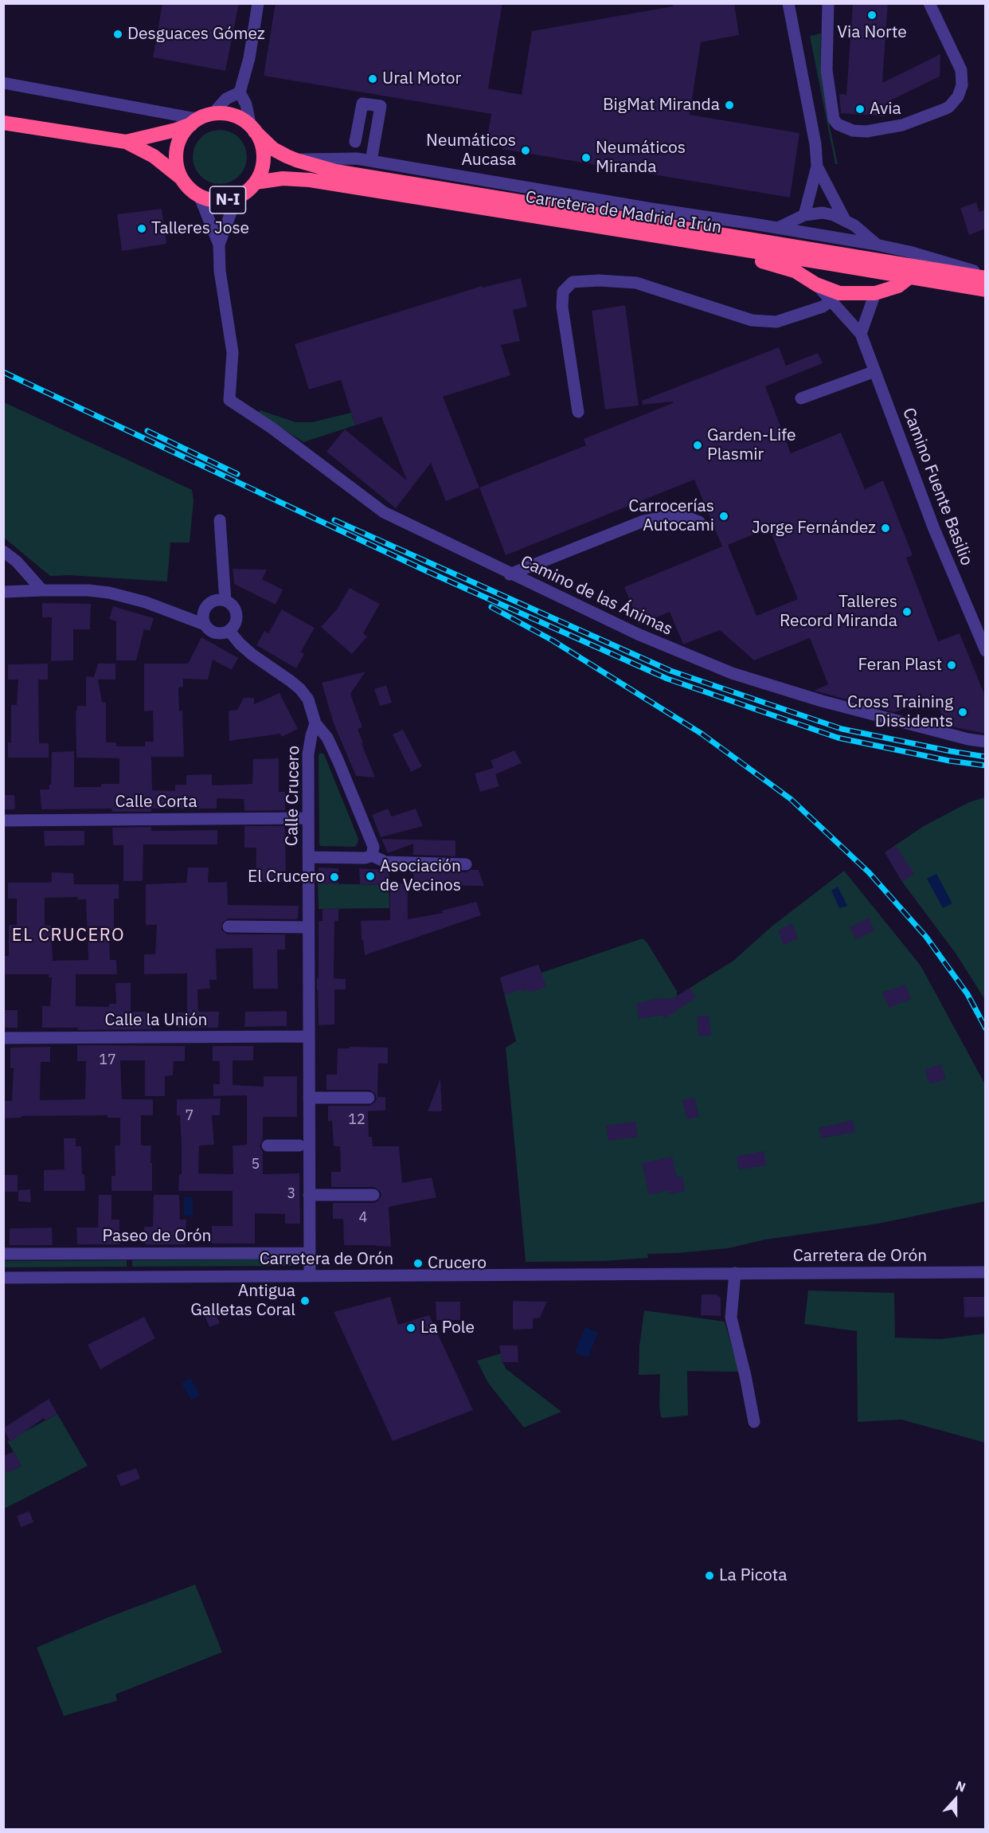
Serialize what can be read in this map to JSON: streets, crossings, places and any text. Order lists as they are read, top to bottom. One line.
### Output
{"streets":{"highway":["N-I","Carretera de Madrid a Irún"],"street":["Camino Fuente Basilio","Camino de las Ánimas","Calle Crucero","Calle Corta","Calle la Unión","Paseo de Orón","Carretera de Orón"]},"crossings":[["N-I","Carretera de Madrid a Irún"],["Calle Crucero","Calle Corta"],["Calle Crucero","Calle la Unión"],["Calle Crucero","Paseo de Orón"],["Calle Crucero","Carretera de Orón"]],"districts":["EL CRUCERO"],"places":["Via Norte","Desguaces Gómez","Ural Motor","BigMat Miranda","Avia","Neumáticos Aucasa","Neumáticos Miranda","Talleres Jose","Garden-Life Plasmir","Carrocerías Autocami","Jorge Fernández","Talleres Record Miranda","Feran Plast","Cross Training Dissidents","Asociación de Vecinos","El Crucero","Crucero","Antigua Galletas Coral","La Pole","La Picota"],"house_numbers":["17","7","12","5","3","4"],"north":"top"}
